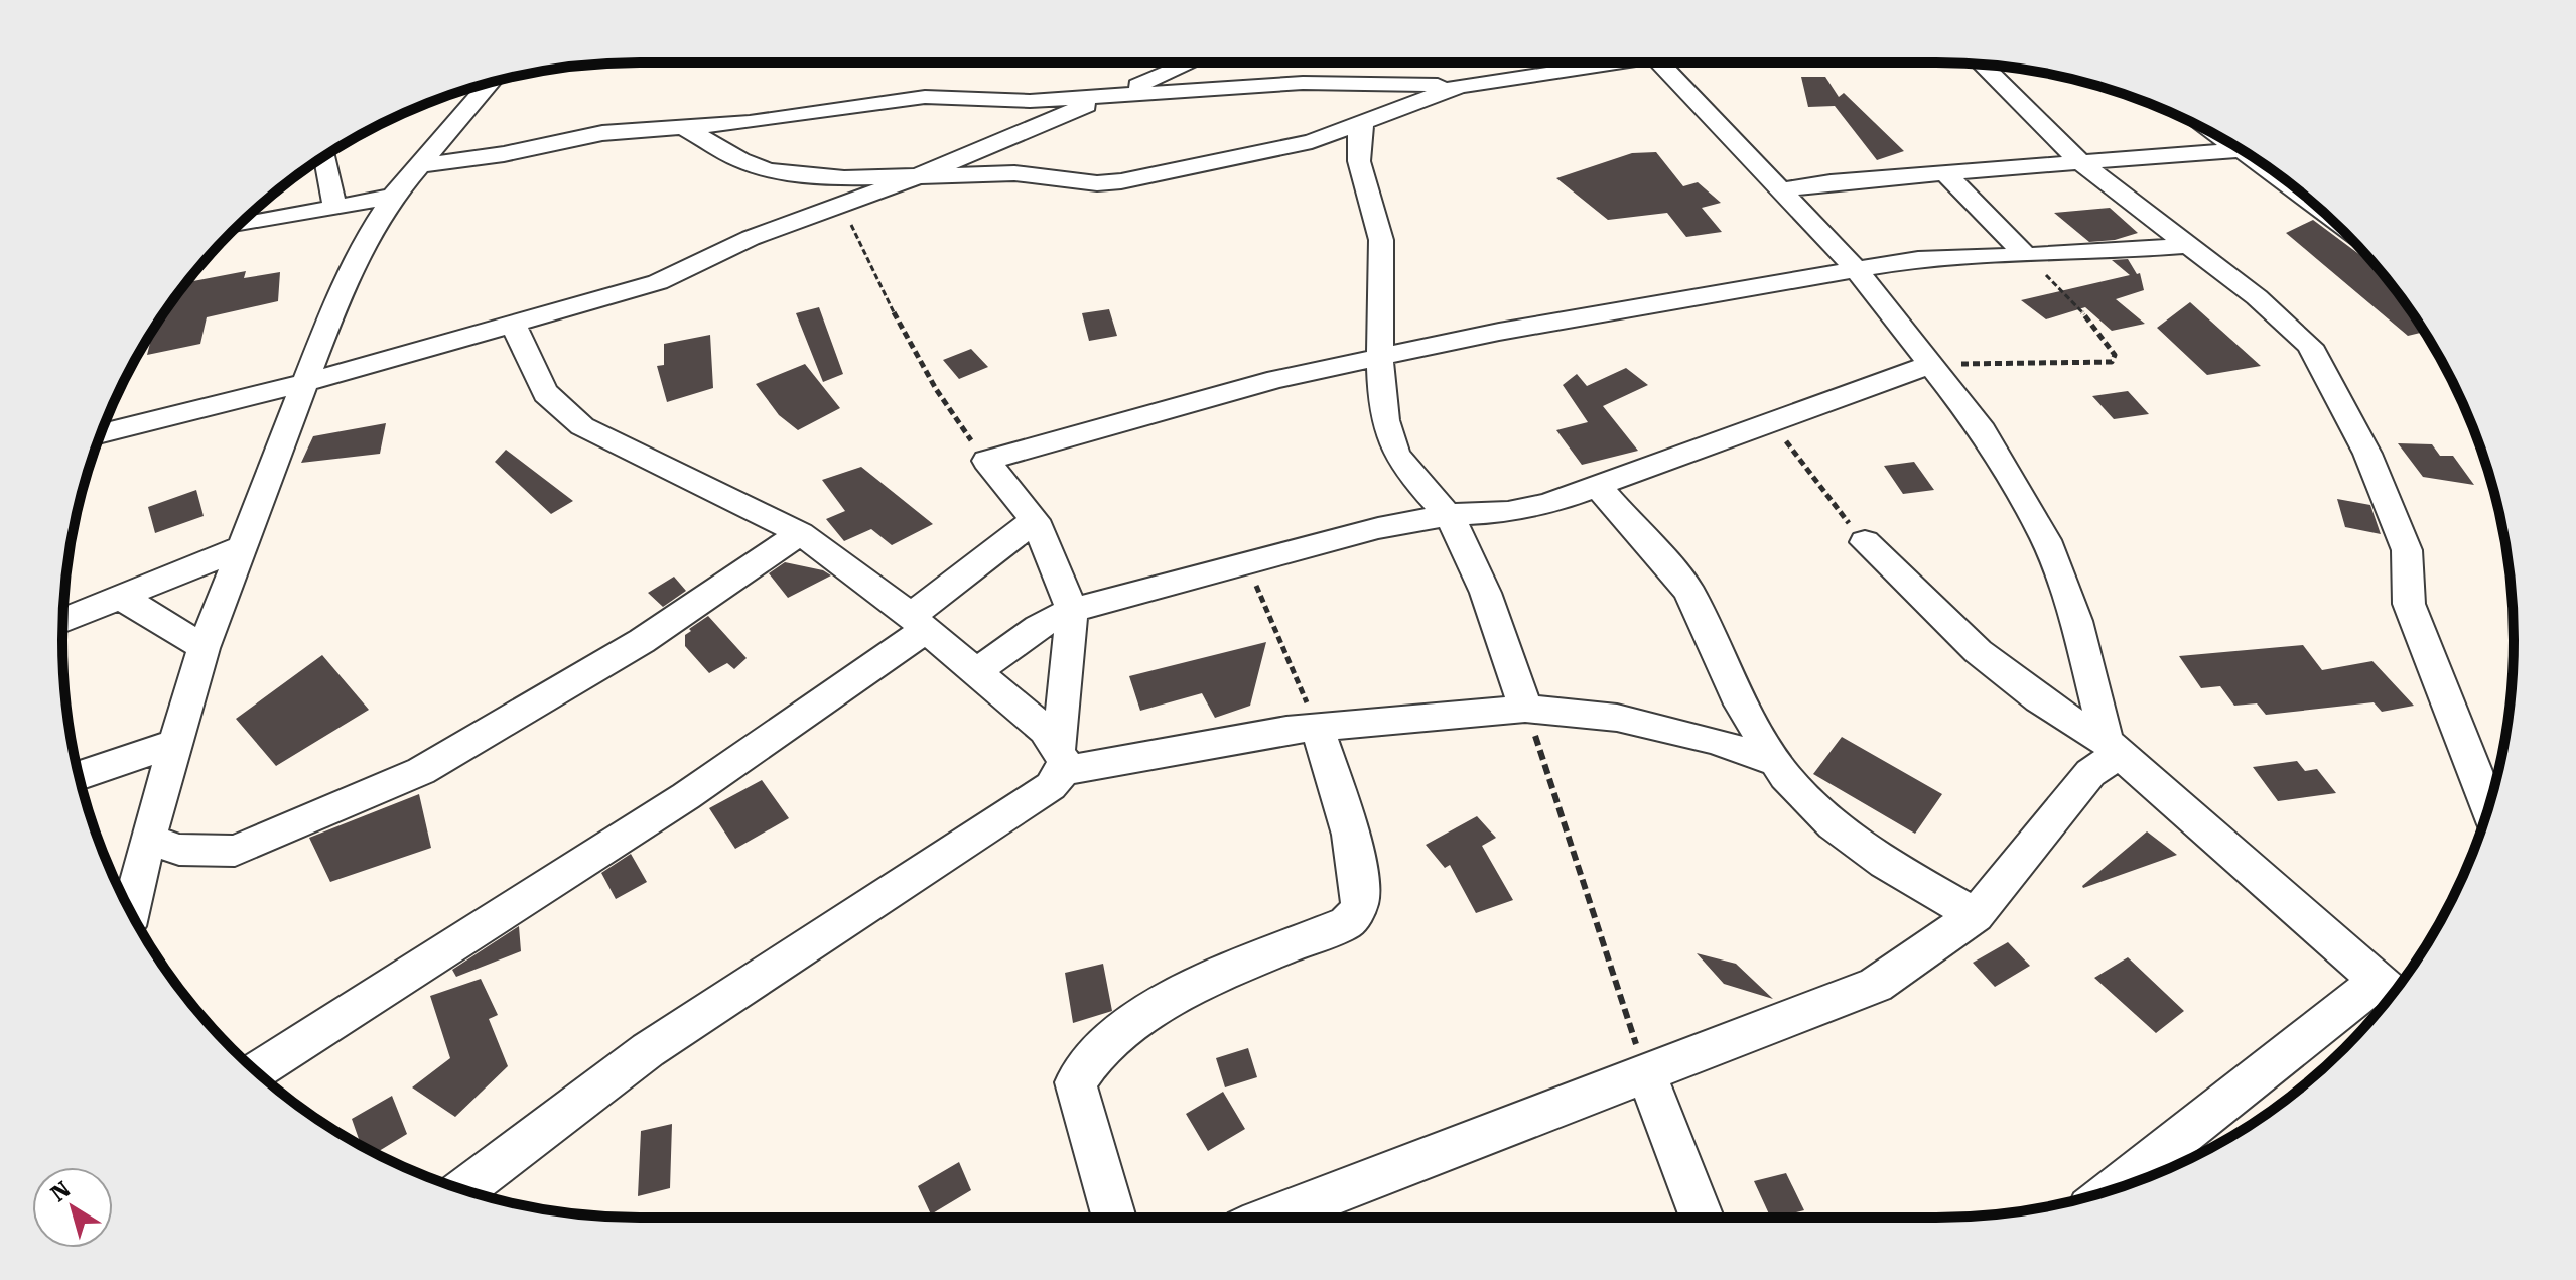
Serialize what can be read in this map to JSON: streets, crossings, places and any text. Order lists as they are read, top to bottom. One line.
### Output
{"north":"top left"}
